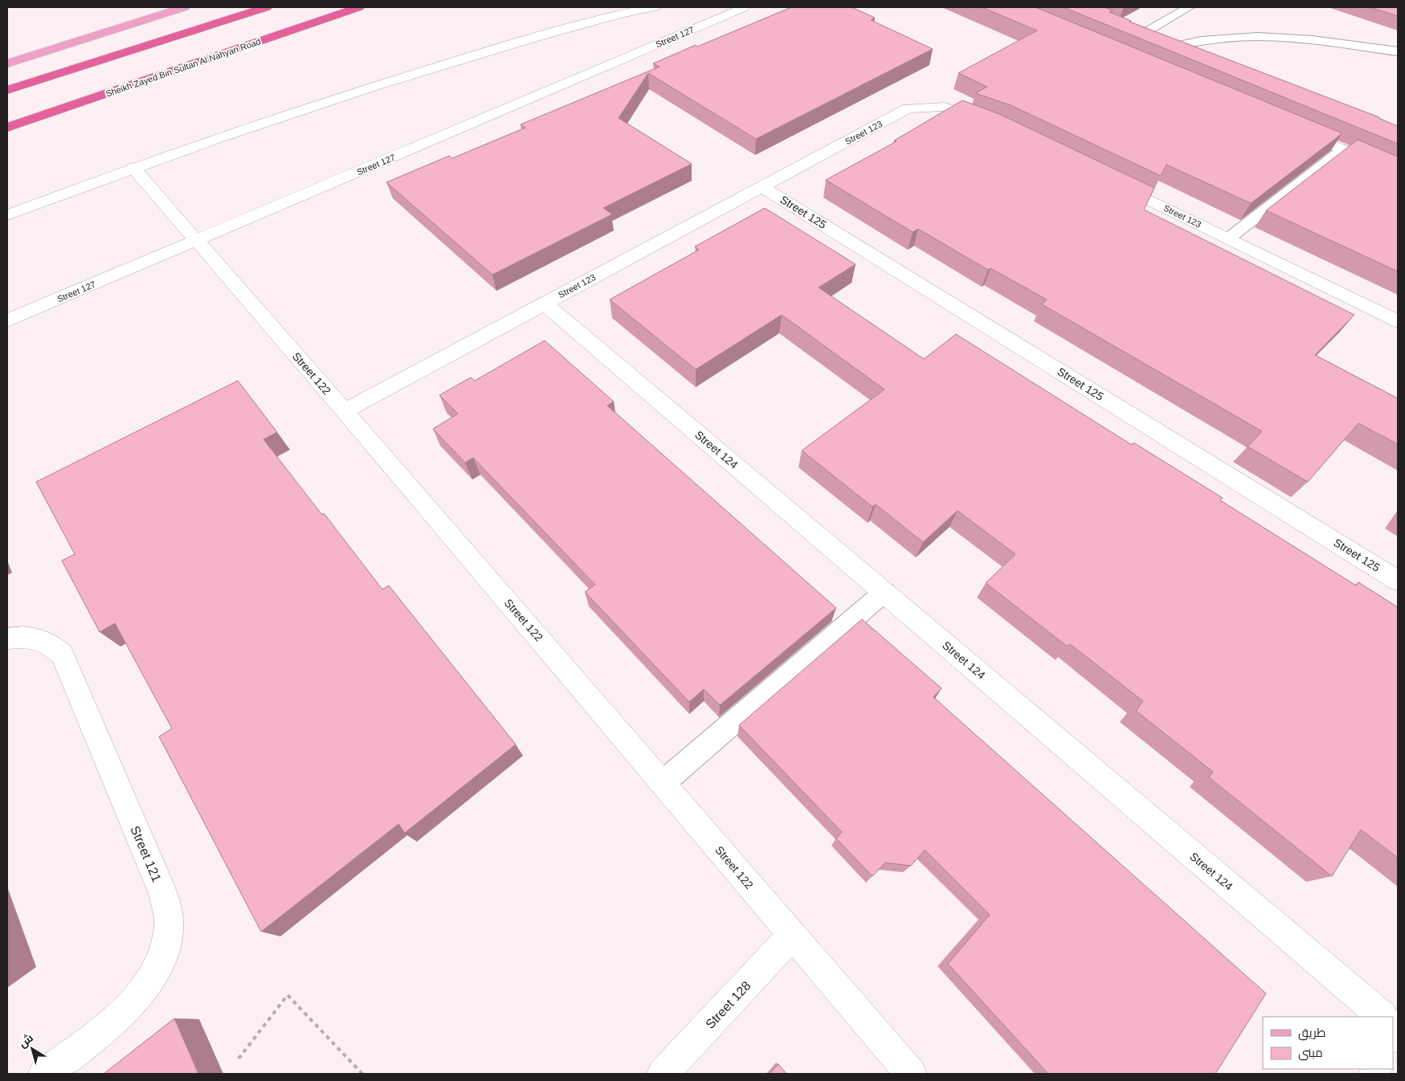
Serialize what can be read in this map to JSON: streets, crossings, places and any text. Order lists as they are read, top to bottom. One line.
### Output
{"streets":{"highway":["Sheikh Zayed Bin Sultan Al Nahyan Road"],"street":["Street 127","Street 123","Street 125","Street 122","Street 124","Street 121","Street 128"]},"crossings":[["Street 127","Street 122"],["Street 123","Street 125"],["Street 123","Street 122"],["Street 123","Street 124"],["Street 122","Street 128"]],"legend":["طريق","مبنى"],"north":"top left"}
